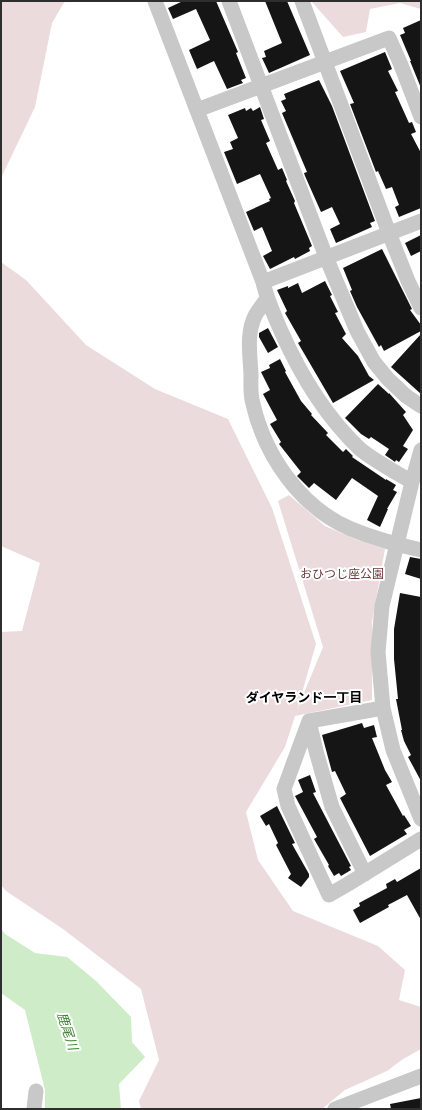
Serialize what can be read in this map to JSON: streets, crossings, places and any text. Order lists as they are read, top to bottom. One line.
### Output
{"districts":["ダイヤランド一丁目"],"water":["鹿尾川"],"parks":["おひつじ座公園"]}
